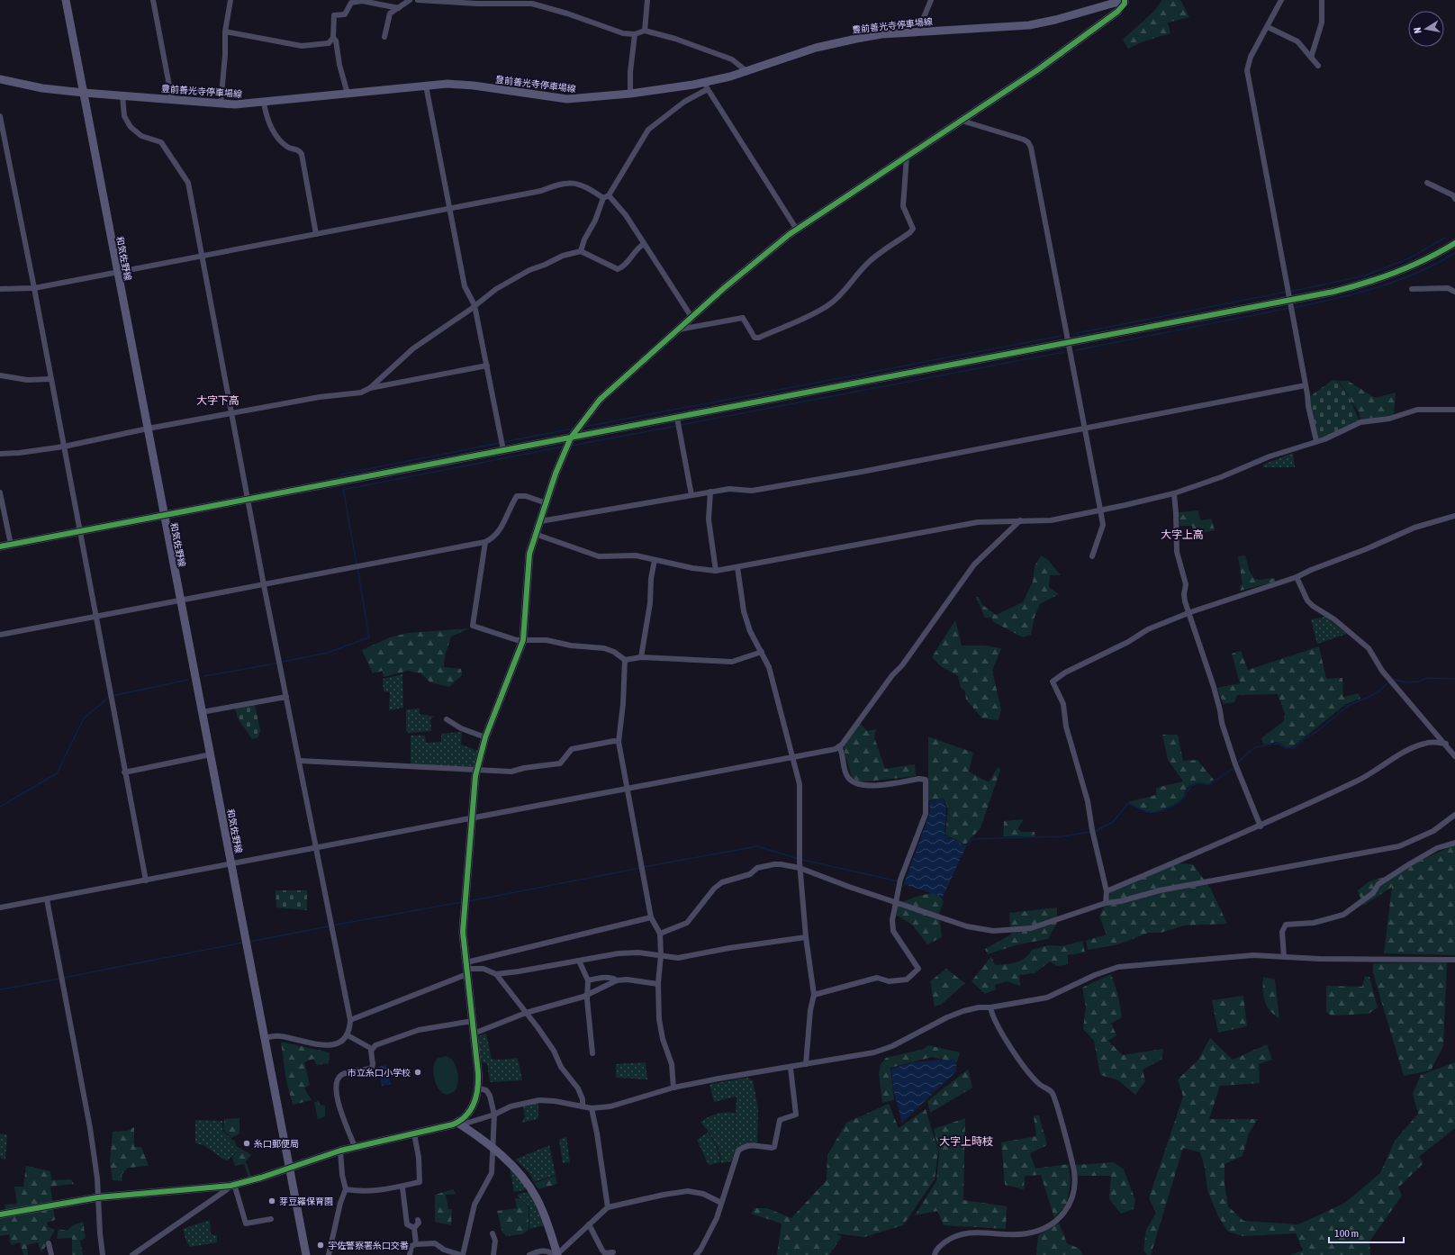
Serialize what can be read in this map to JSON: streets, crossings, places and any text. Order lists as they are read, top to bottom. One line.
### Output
{"streets":{"street":["豊前善光寺停車場線","和気佐野線"]},"crossings":[["豊前善光寺停車場線","和気佐野線"]],"districts":["大字下高","大字上高","大字上時枝"],"places":["市立糸口小学校","糸口郵便局","芽豆羅保育園","宇佐警察署糸口交番"],"scale_bar":"100 m","north":"left"}
